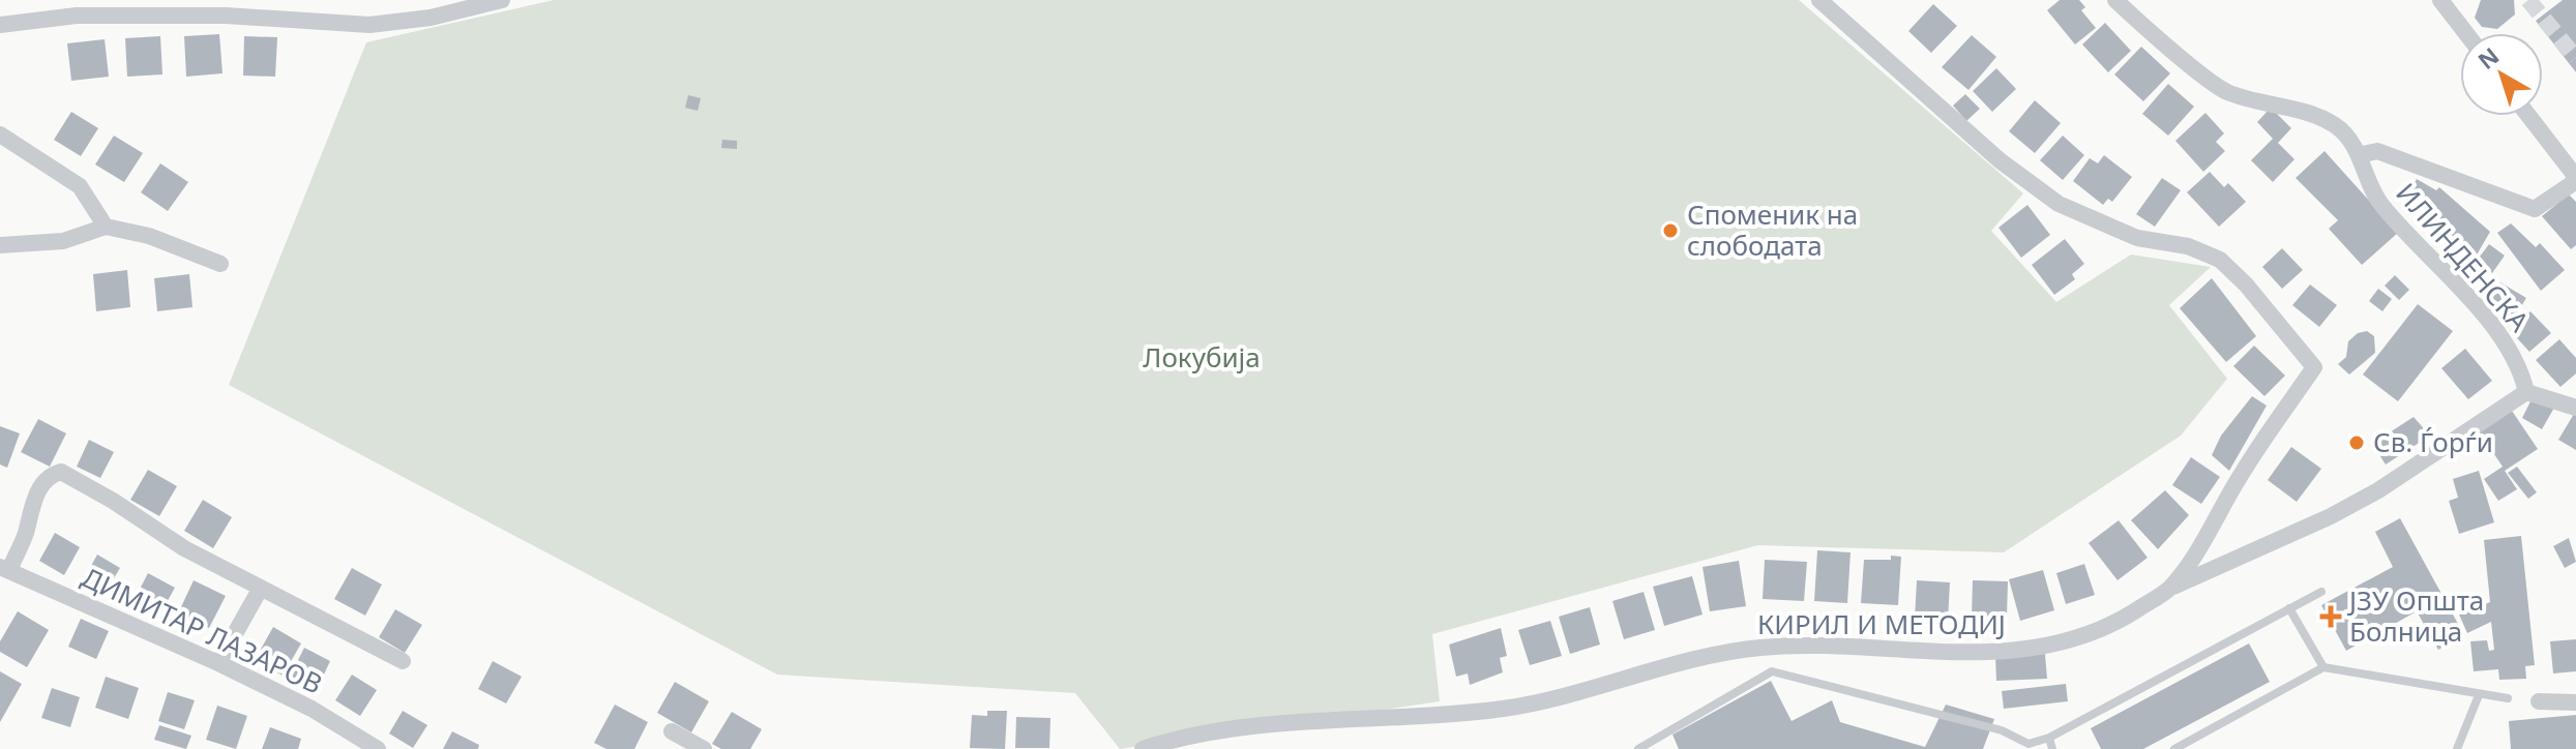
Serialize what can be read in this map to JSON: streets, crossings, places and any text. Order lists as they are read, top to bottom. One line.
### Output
{"streets":{"street":["ИЛИНДЕНСКА","КИРИЛ И МЕТОДИЈ","ДИМИТАР ЛАЗАРОВ"]},"parks":["Локубија"],"places":{"other":["Споменик на слободата","Св. Ѓорѓи"],"health":["ЈЗУ Општа Болница"]},"north":"top left"}
